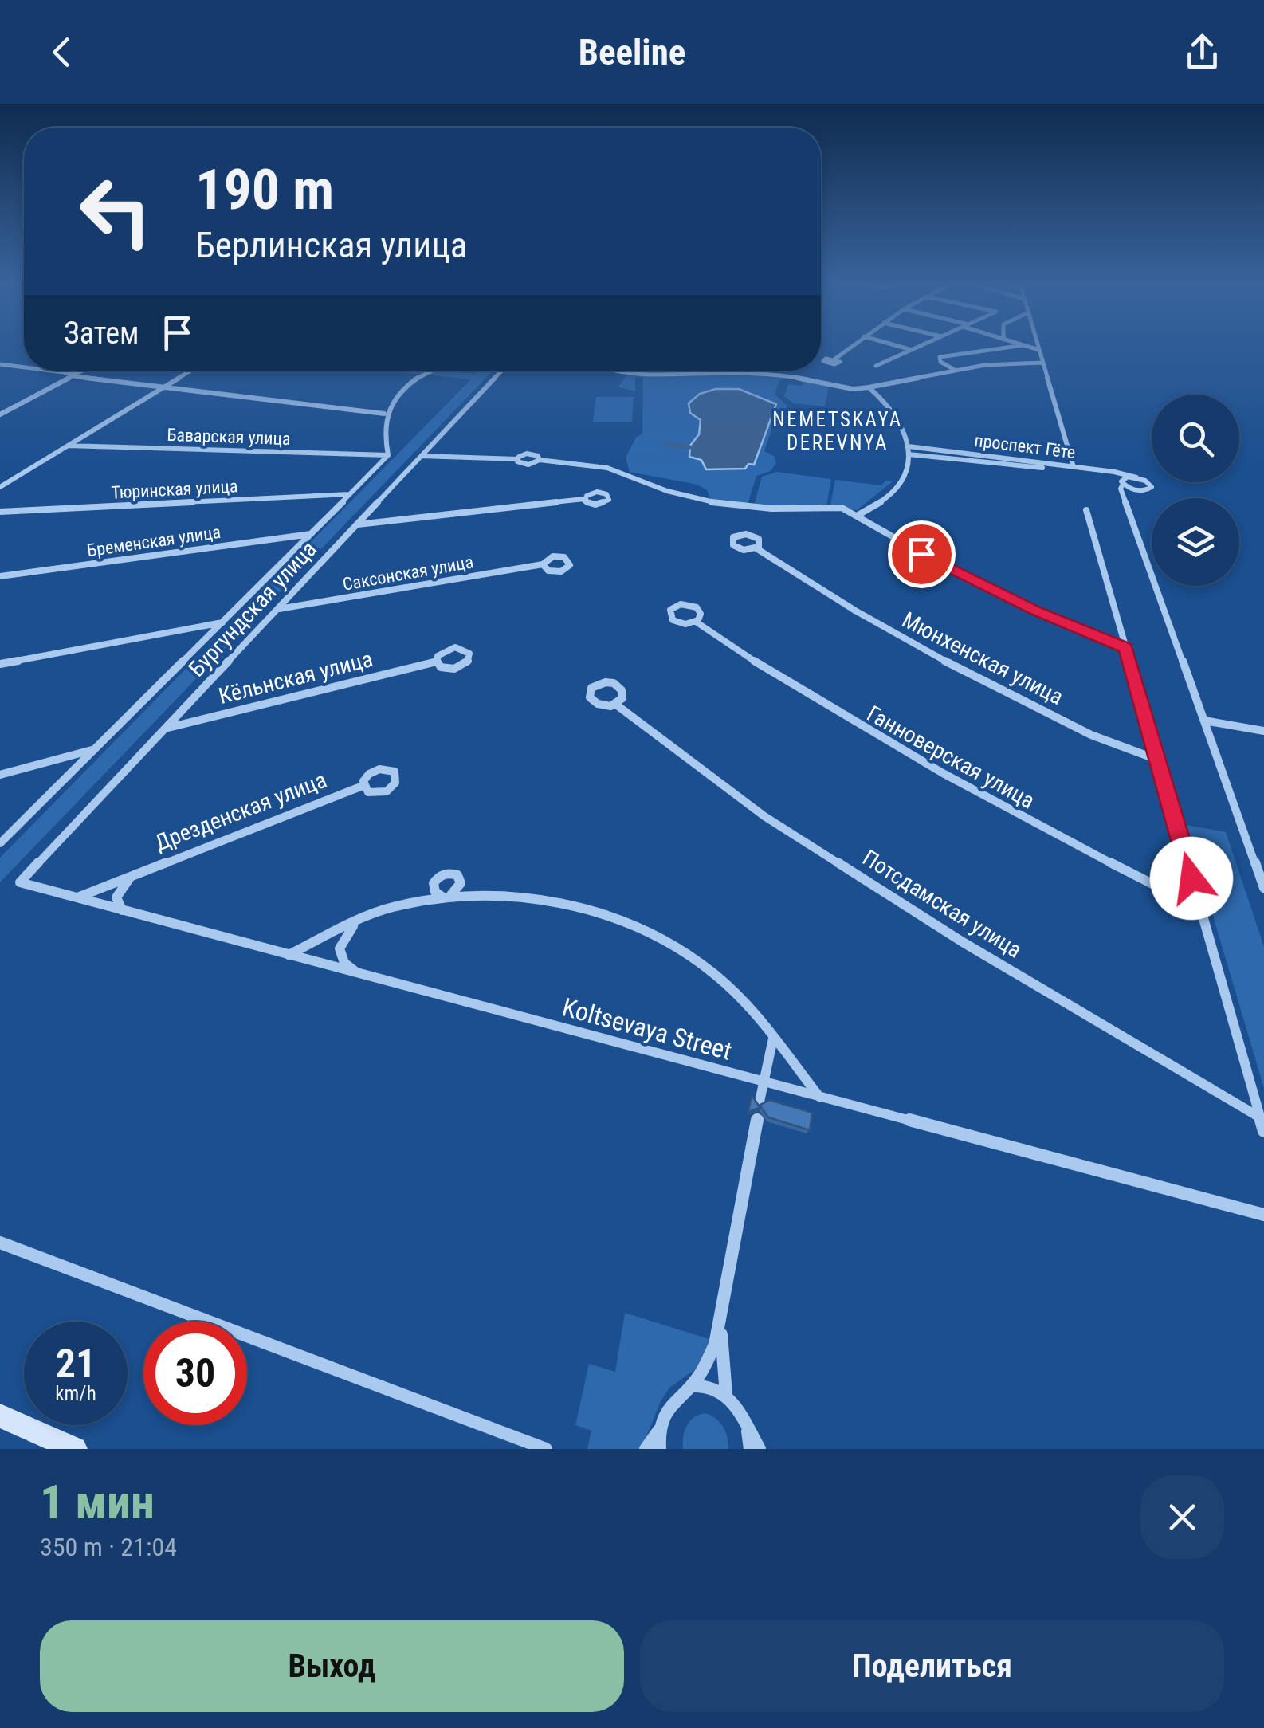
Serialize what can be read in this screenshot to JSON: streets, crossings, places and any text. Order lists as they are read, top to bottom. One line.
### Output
{"streets":{"street":["Баварская улица","проспект Гёте","Тюринская улица","Бременская улица","Саксонская улица","Бургундская улица","Мюнхенская улица","Кёльнская улица","Ганноверская улица","Дрезденская улица","Потсдамская улица","Koltsevaya Street"]},"crossings":[["Баварская улица","Бургундская улица"],["Тюринская улица","Бургундская улица"],["Бременская улица","Бургундская улица"],["Саксонская улица","Бургундская улица"],["Бургундская улица","Кёльнская улица"],["Бургундская улица","Koltsevaya Street"],["Дрезденская улица","Koltsevaya Street"]],"districts":["NEMETSKAYA DEREVNYA"],"page":{"header":"Beeline","turn":["190 m","Берлинская улица"],"then":"Затем","speed":"21 km/h","limit":"30","heading":["1 мин","350 m · 21:04"],"buttons":["Выход","Поделиться"]}}
